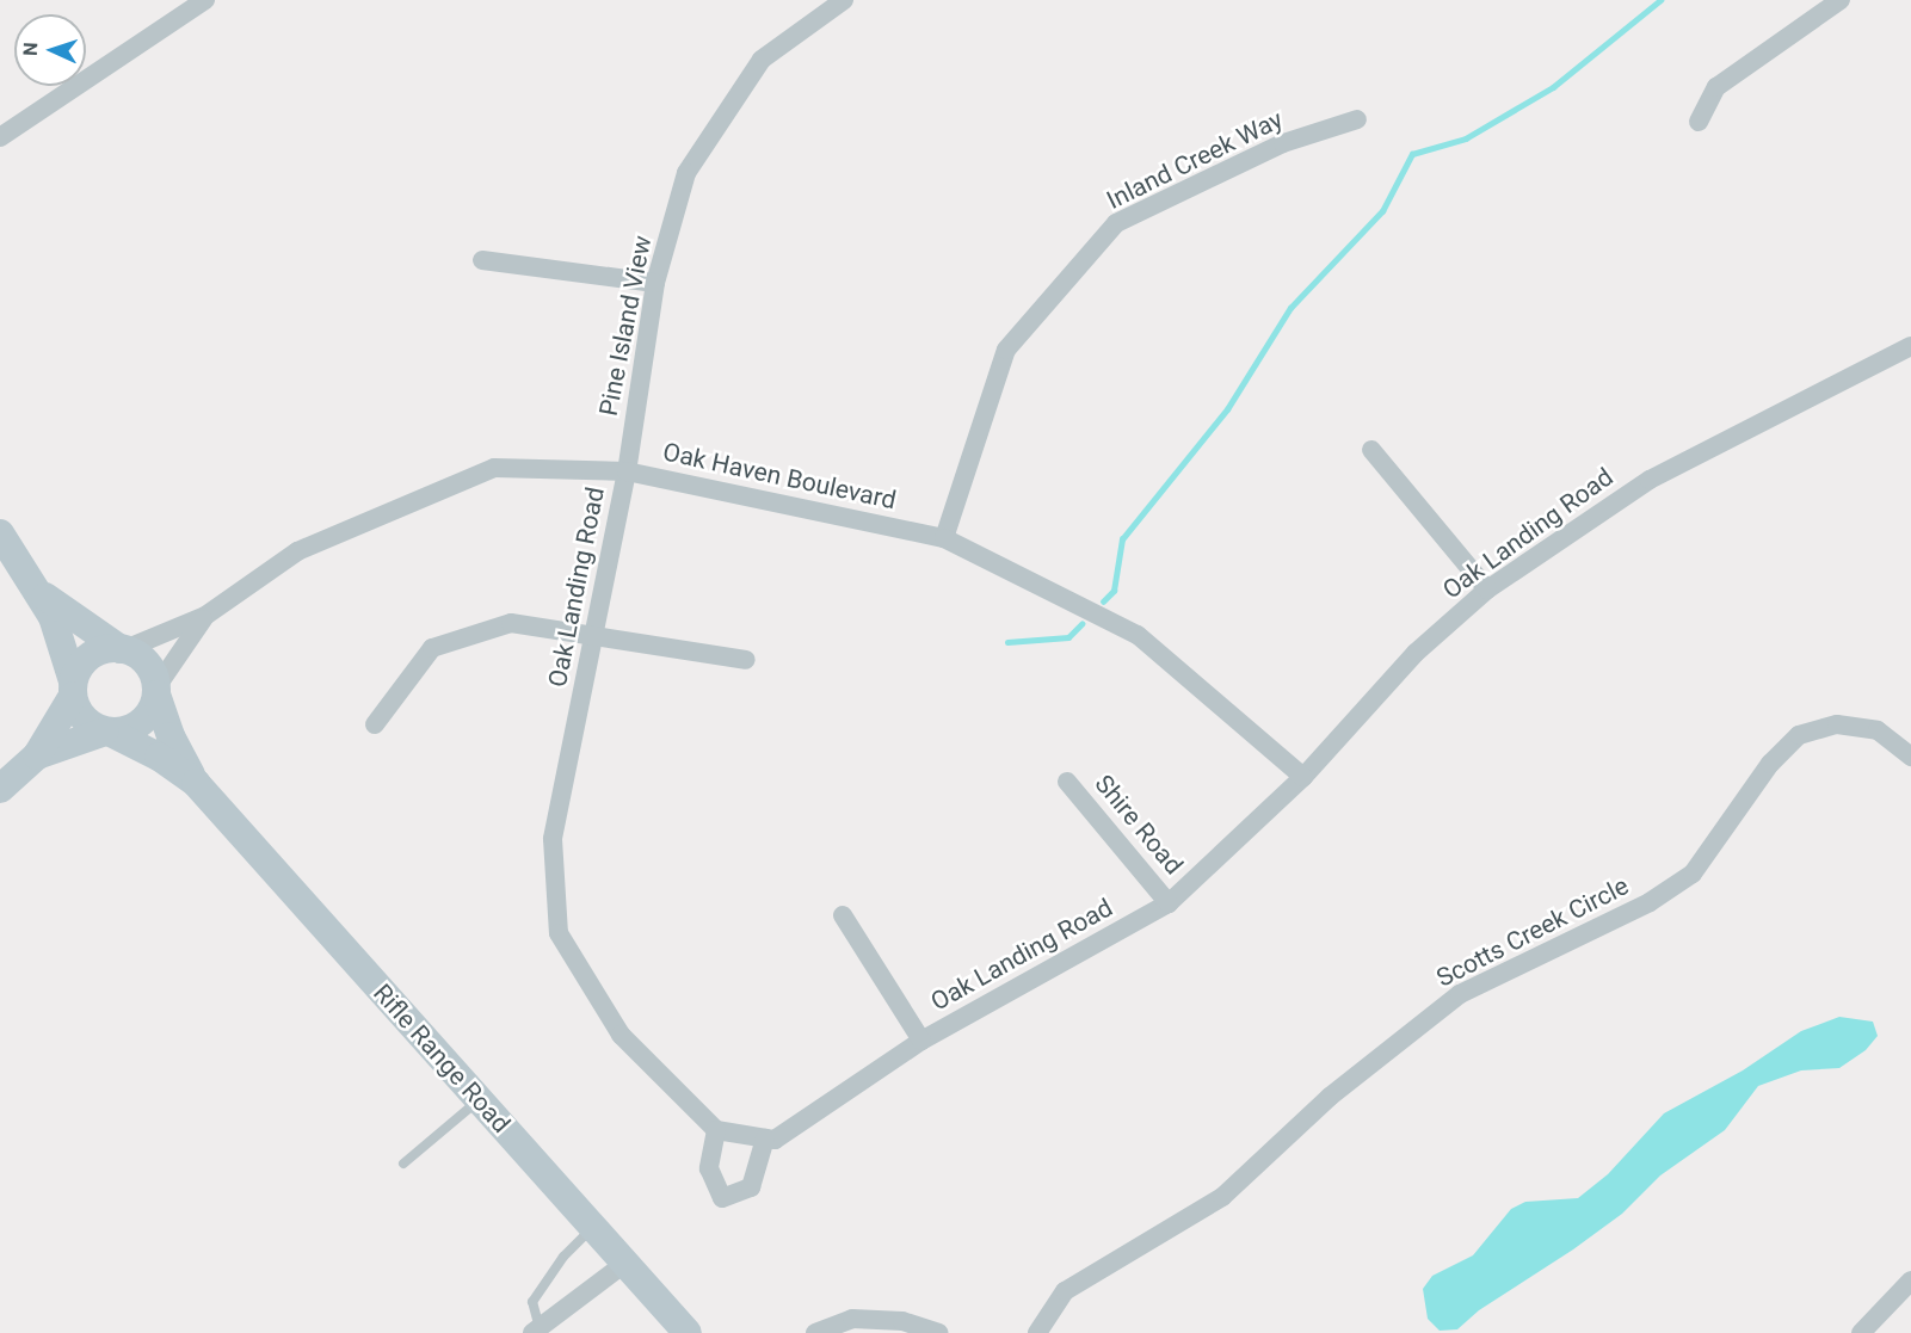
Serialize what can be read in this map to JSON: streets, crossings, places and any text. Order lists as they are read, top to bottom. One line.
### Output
{"streets":{"main road":["Rifle Range Road"],"street":["Inland Creek Way","Pine Island View","Oak Haven Boulevard","Oak Landing Road","Shire Road","Scotts Creek Circle"]},"crossings":[["Inland Creek Way","Oak Haven Boulevard"],["Pine Island View","Oak Haven Boulevard"],["Pine Island View","Oak Landing Road"],["Oak Haven Boulevard","Oak Landing Road"],["Oak Haven Boulevard","Rifle Range Road"],["Oak Landing Road","Shire Road"]],"north":"left"}
